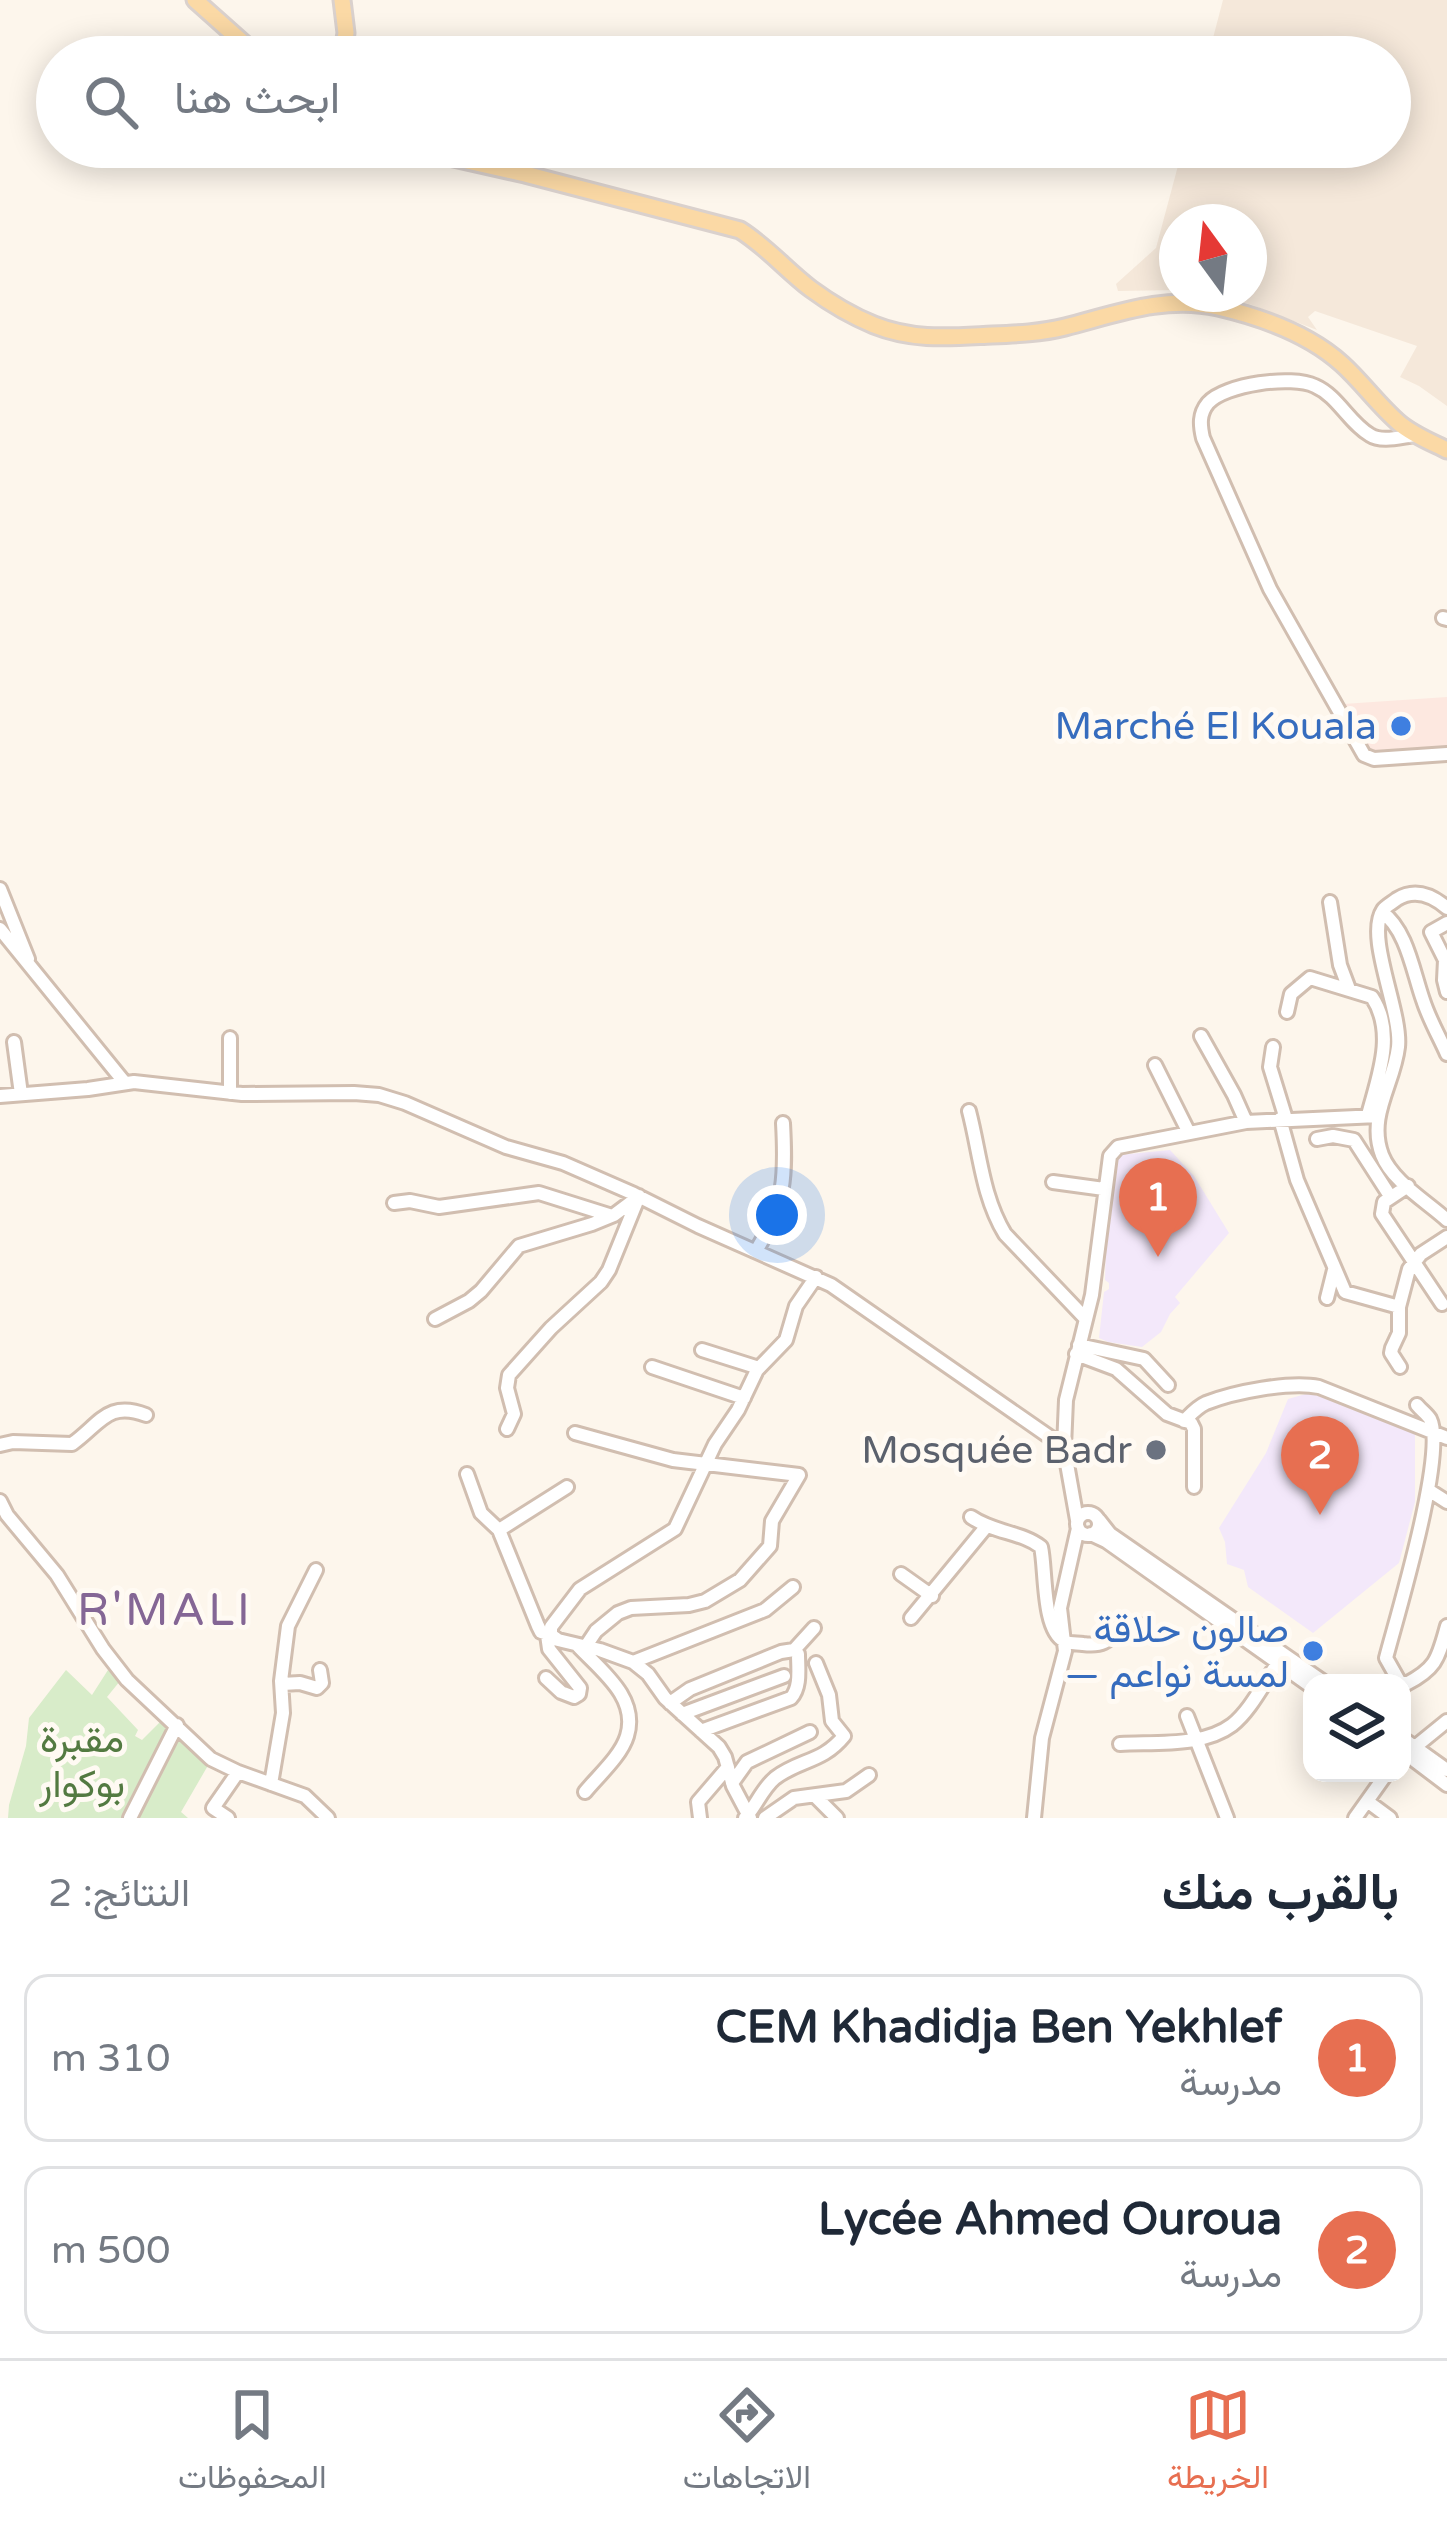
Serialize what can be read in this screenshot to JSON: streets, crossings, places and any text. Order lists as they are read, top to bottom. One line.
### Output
{"districts":["R'MALI"],"parks":["مقبرة بوكوار"],"places":["Marché El Kouala","Mosquée Badr","صالون حلاقة — لمسة نواعم"],"north":"top","page":{"search":"ابحث هنا","pins":["1","2"],"heading":["بالقرب منك","النتائج: 2"],"list":[{"mark":"1","name":"CEM Khadidja Ben Yekhlef","note":"مدرسة","value":"310 m"},{"mark":"2","name":"Lycée Ahmed Ouroua","note":"مدرسة","value":"500 m"}],"nav":["الخريطة","الاتجاهات","المحفوظات"]}}
